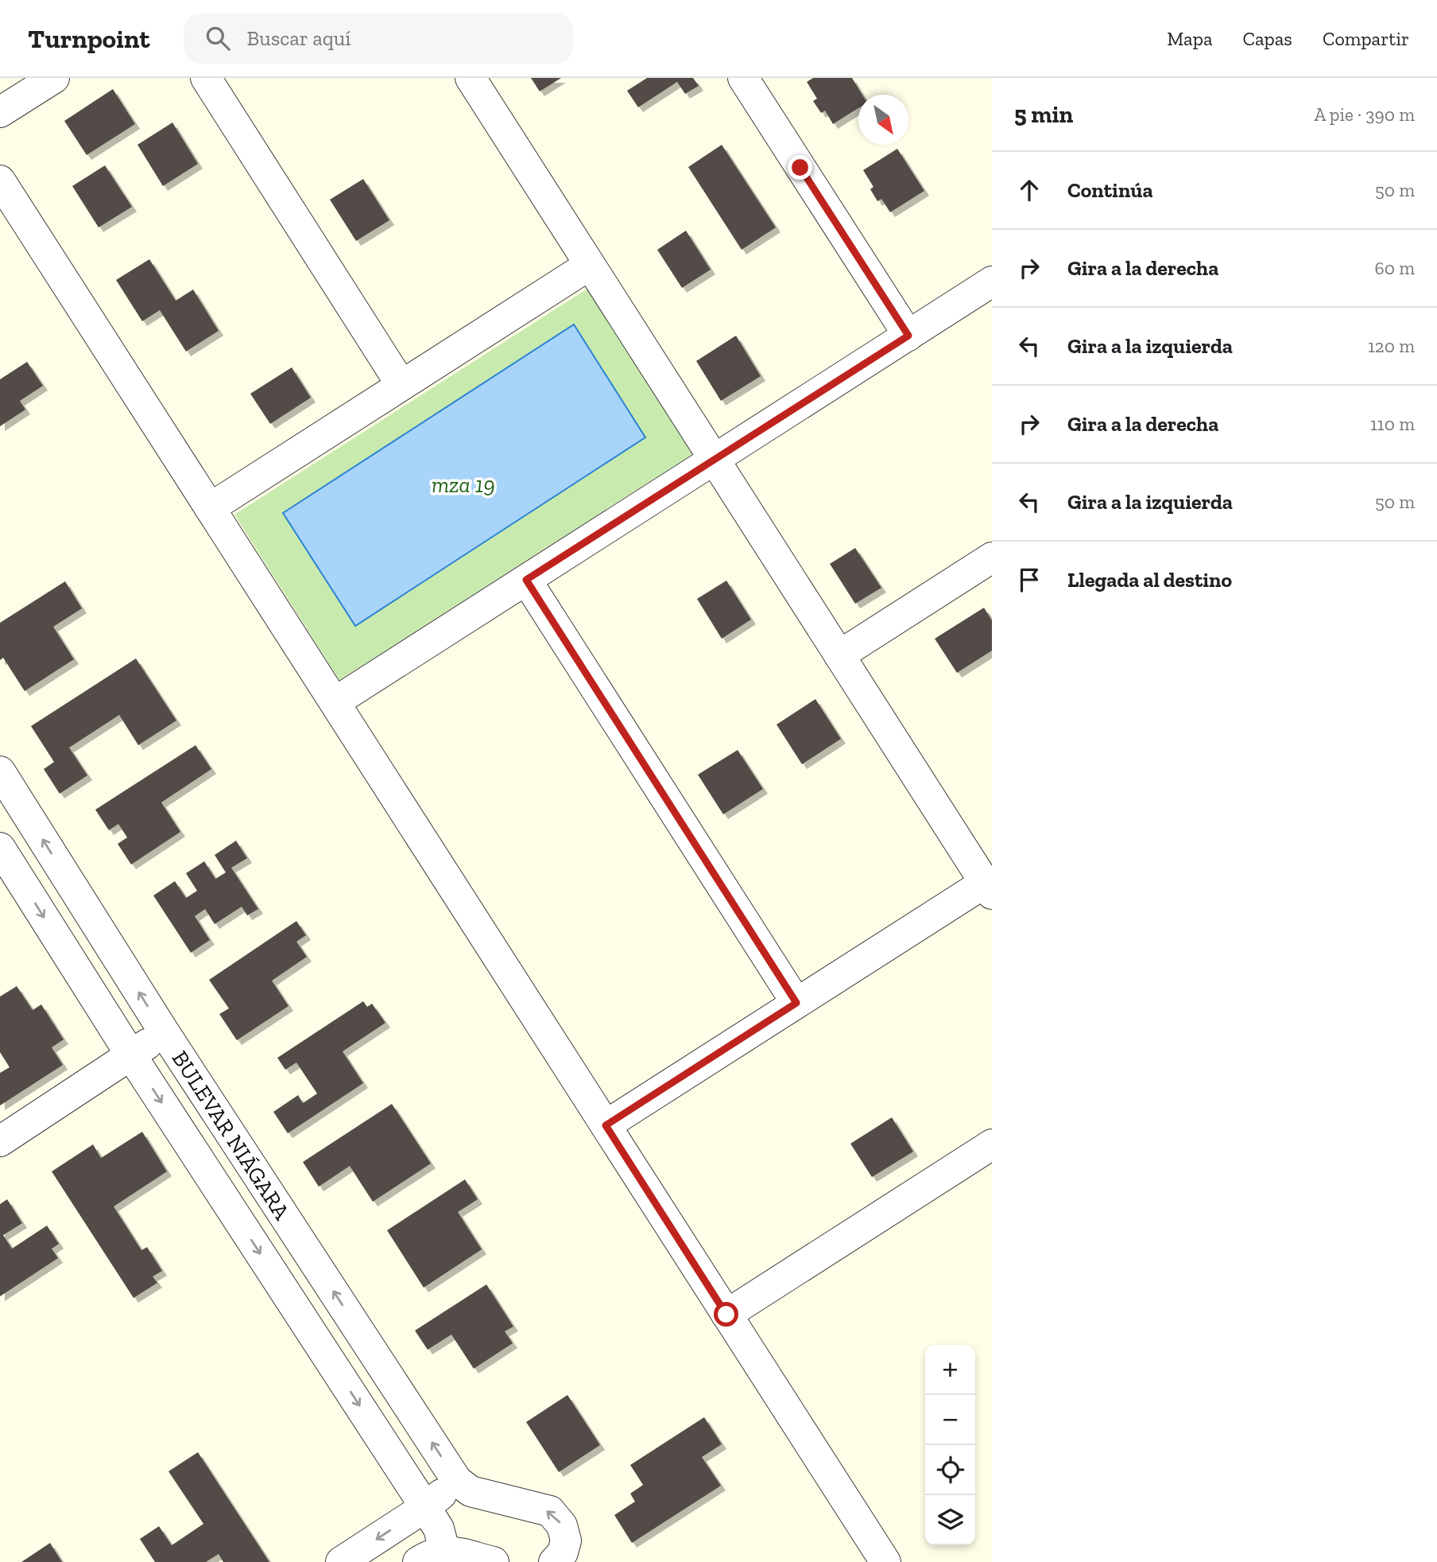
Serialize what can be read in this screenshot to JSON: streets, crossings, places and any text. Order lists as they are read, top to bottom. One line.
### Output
{"streets":{"street":["BULEVAR NIÁGARA"]},"parks":["mza 19"],"north":"bottom right","page":{"header":"Turnpoint","search":"Buscar aquí","nav":["Mapa","Capas","Compartir"],"heading":["5 min","A pie · 390 m"],"list":[["Continúa","50 m"],["Gira a la derecha","60 m"],["Gira a la izquierda","120 m"],["Gira a la derecha","110 m"],["Gira a la izquierda","50 m"],"Llegada al destino"],"map_buttons":["+","−"]}}
